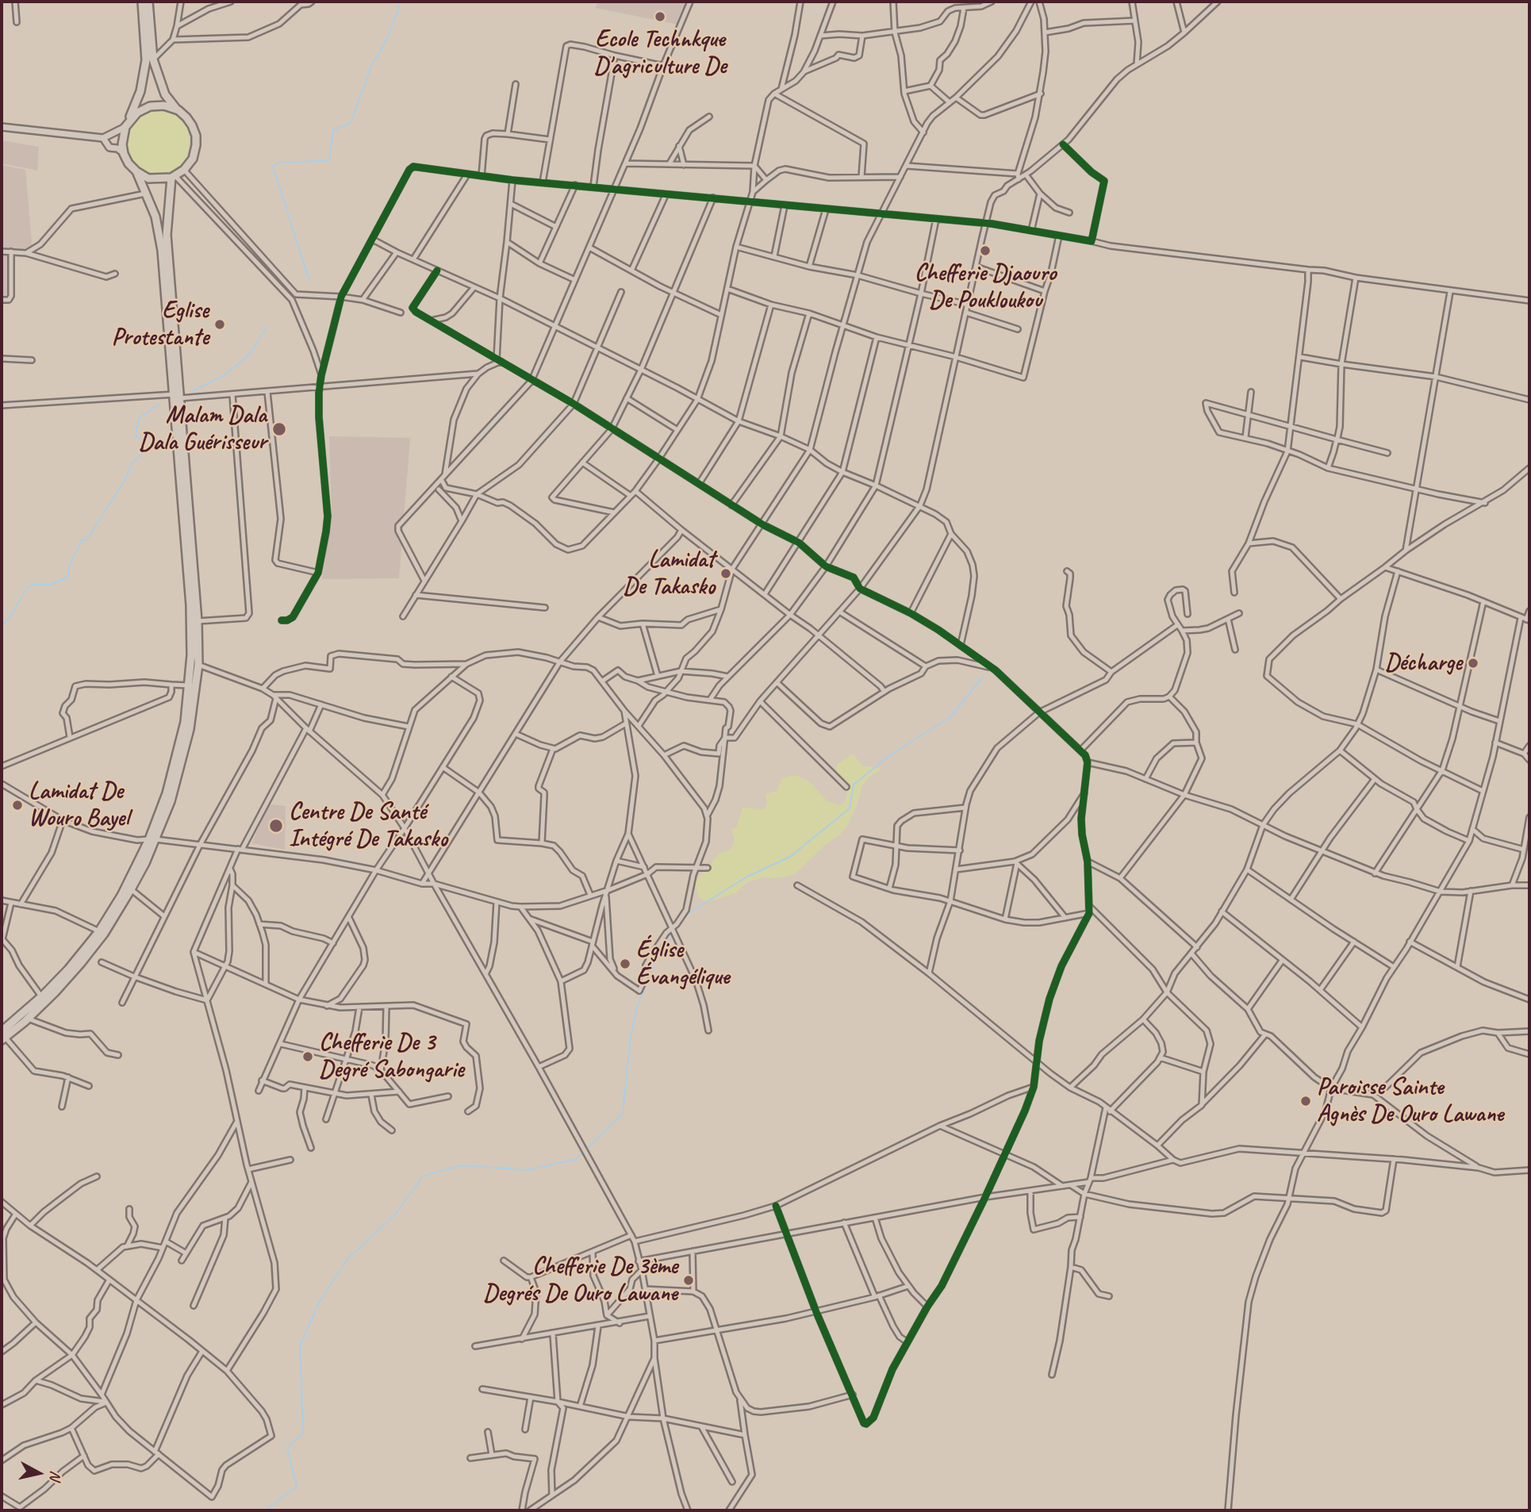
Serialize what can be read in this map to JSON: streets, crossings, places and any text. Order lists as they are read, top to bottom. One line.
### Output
{"places":["Ecole Technkque D'agriculture De","Chefferie Djaouro De Poukloukou","Eglise Protestante","Malam Dala Dala Guérisseur","Lamidat De Takasko","Décharge","Lamidat De Wouro Bayel","Centre De Santé Intégré De Takasko","Église Évangélique","Chefferie De 3 Degré Sabongarie","Paroisse Sainte Agnès De Ouro Lawane","Chefferie De 3ème Degrés De Ouro Lawane"],"north":"right"}
